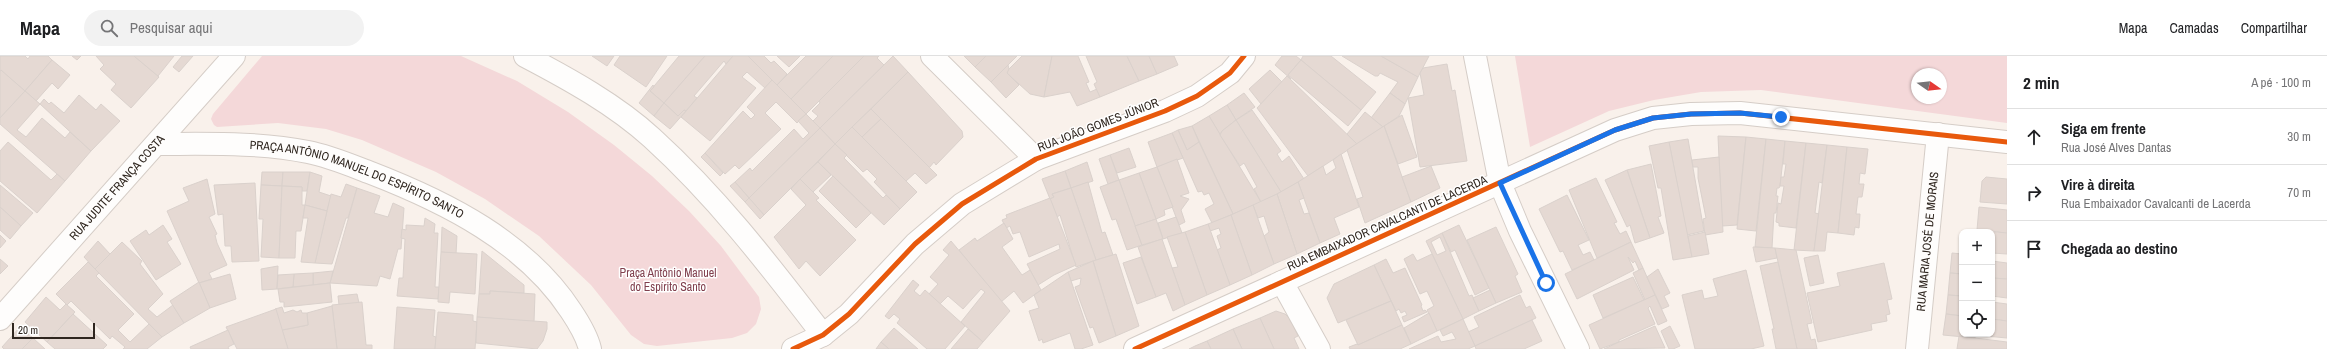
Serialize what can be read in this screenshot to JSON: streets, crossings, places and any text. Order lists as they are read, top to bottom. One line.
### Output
{"streets":{"street":["RUA JOÃO GOMES JÚNIOR","PRAÇA ANTÔNIO MANUEL DO ESPÍRITO SANTO","RUA JUDITE FRANÇA COSTA","RUA EMBAIXADOR CAVALCANTI DE LACERDA","RUA MARIA JOSÉ DE MORAIS"]},"crossings":[["PRAÇA ANTÔNIO MANUEL DO ESPÍRITO SANTO","RUA JUDITE FRANÇA COSTA"],["RUA EMBAIXADOR CAVALCANTI DE LACERDA","RUA MARIA JOSÉ DE MORAIS"]],"parks":["Praça Antônio Manuel do Espírito Santo"],"scale_bar":"20 m","north":"right","page":{"header":"Mapa","search":"Pesquisar aqui","nav":["Mapa","Camadas","Compartilhar"],"heading":["2 min","A pé · 100 m"],"list":[["Siga em frente","Rua José Alves Dantas","30 m"],["Vire à direita","Rua Embaixador Cavalcanti de Lacerda","70 m"],"Chegada ao destino"],"map_buttons":["+","−"],"scale":"20 m"}}
